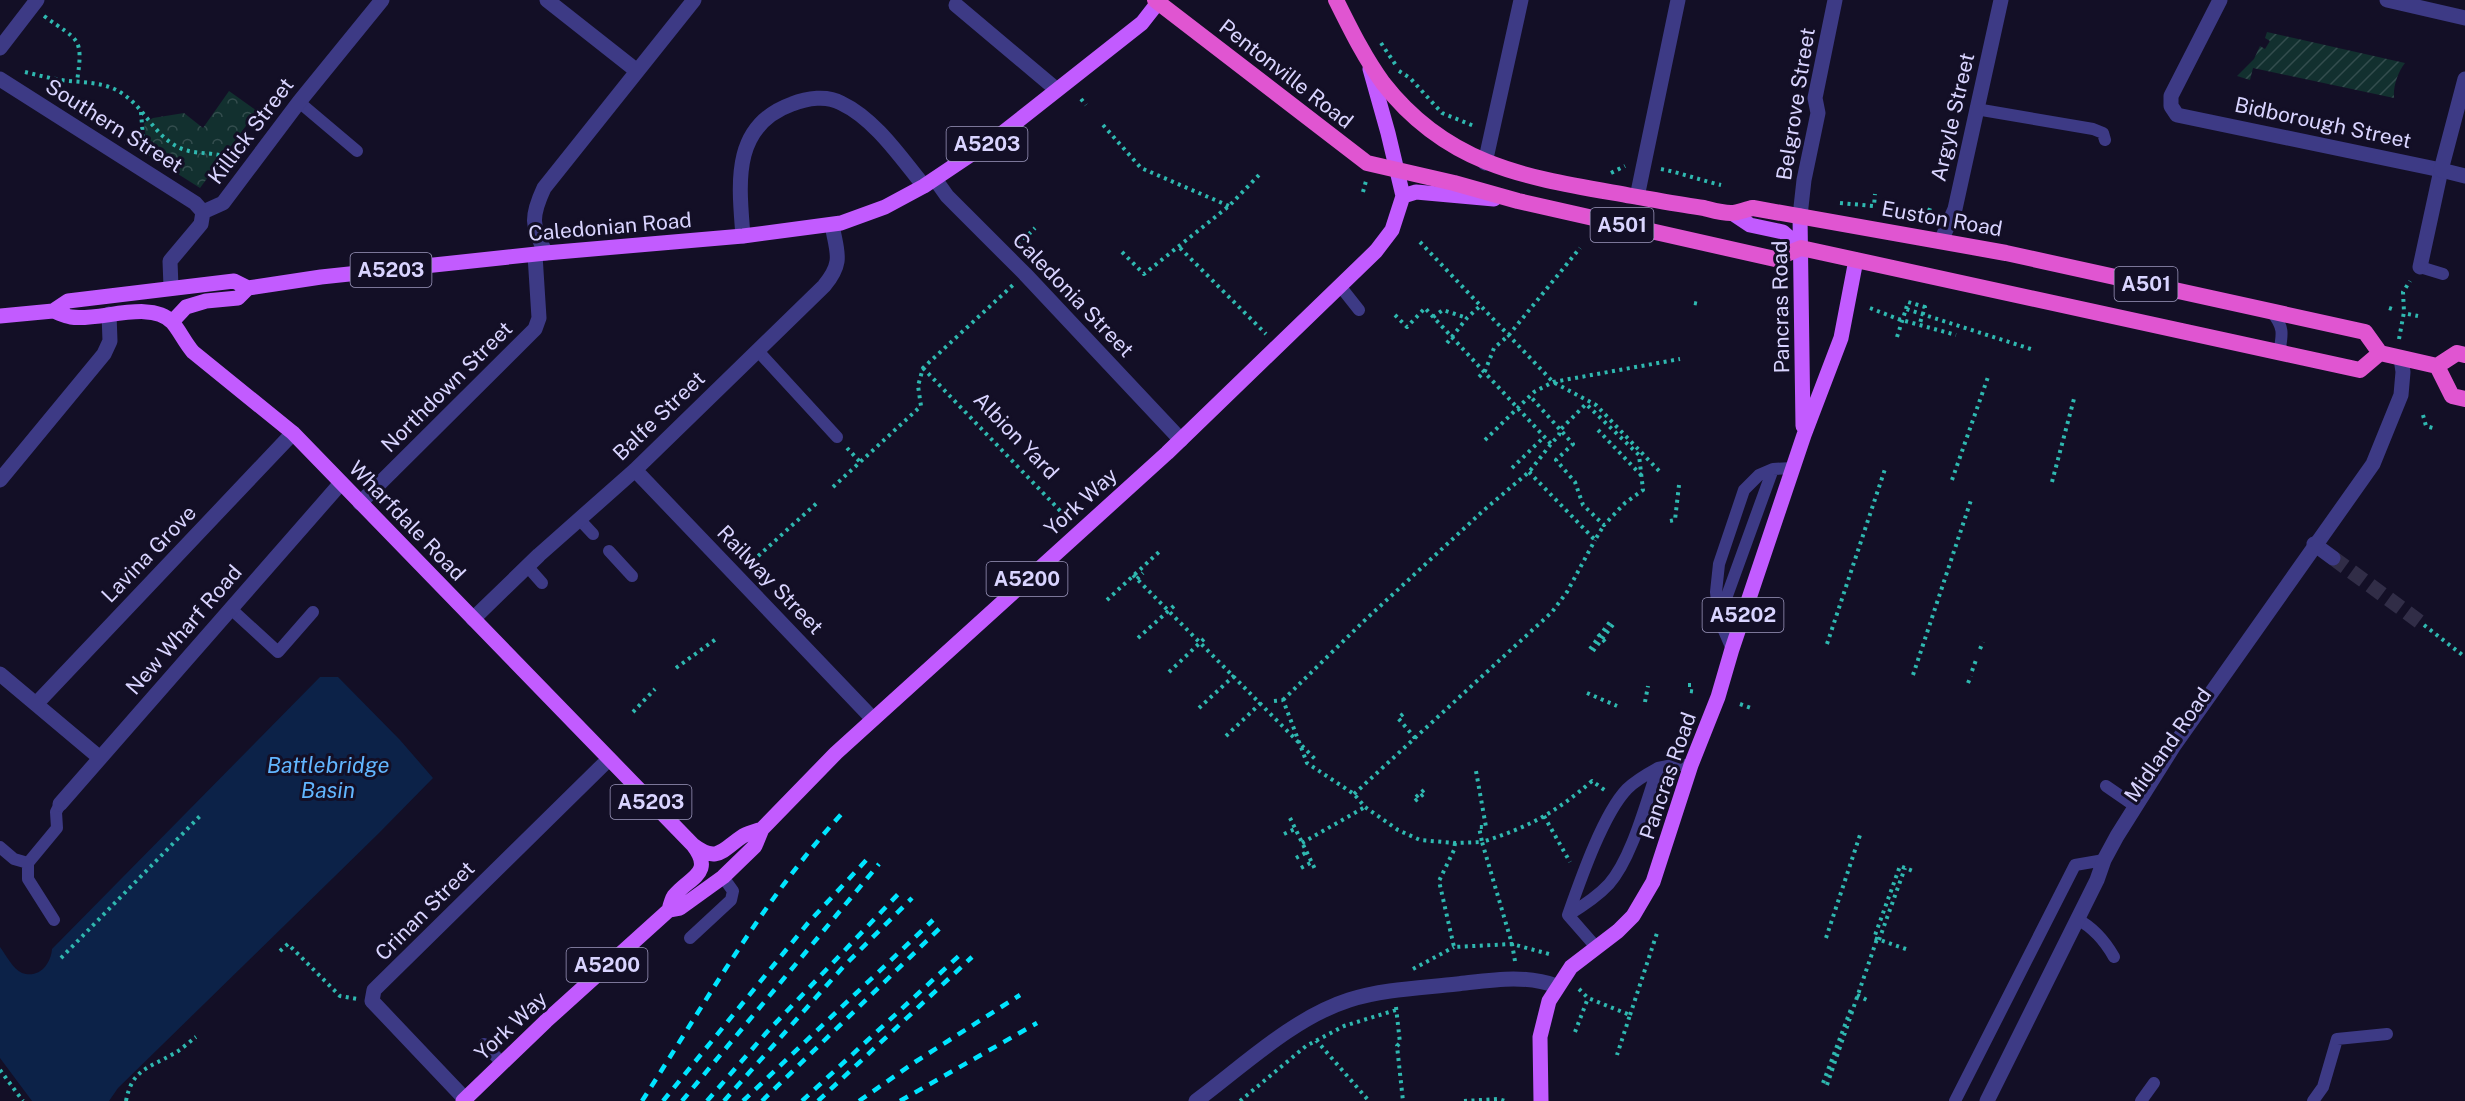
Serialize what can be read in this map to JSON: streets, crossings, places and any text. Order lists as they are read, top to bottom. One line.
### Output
{"streets":{"highway":["Pentonville Road","Euston Road","A501"],"main road":["A5203","Caledonian Road","Pancras Road","York Way","Wharfdale Road","A5200","A5202"],"street":["Belgrove Street","Argyle Street","Bidborough Street","Southern Street","Killick Street","Caledonia Street","Northdown Street","Balfe Street","Lavina Grove","Railway Street","New Wharf Road","Midland Road","Crinan Street"],"path":["Albion Yard"]},"crossings":[["Pentonville Road","A501"],["Pentonville Road","Caledonian Road"],["Belgrove Street","Euston Road"],["Belgrove Street","Pancras Road"],["Argyle Street","Euston Road"],["Southern Street","Killick Street"],["Killick Street","Caledonian Road"],["A5203","Caledonian Road"],["A5203","Wharfdale Road"],["Euston Road","A501"],["Euston Road","Pancras Road"],["A501","Pancras Road"],["Caledonian Road","Caledonia Street"],["Caledonian Road","Northdown Street"],["Caledonian Road","Balfe Street"],["Caledonia Street","York Way"],["Northdown Street","Wharfdale Road"],["Balfe Street","Wharfdale Road"],["Balfe Street","Railway Street"],["Albion Yard","York Way"],["York Way","Wharfdale Road"],["York Way","Railway Street"],["York Way","Crinan Street"],["Wharfdale Road","Lavina Grove"],["Wharfdale Road","New Wharf Road"],["Wharfdale Road","Crinan Street"]],"water":["Battlebridge Basin"]}
